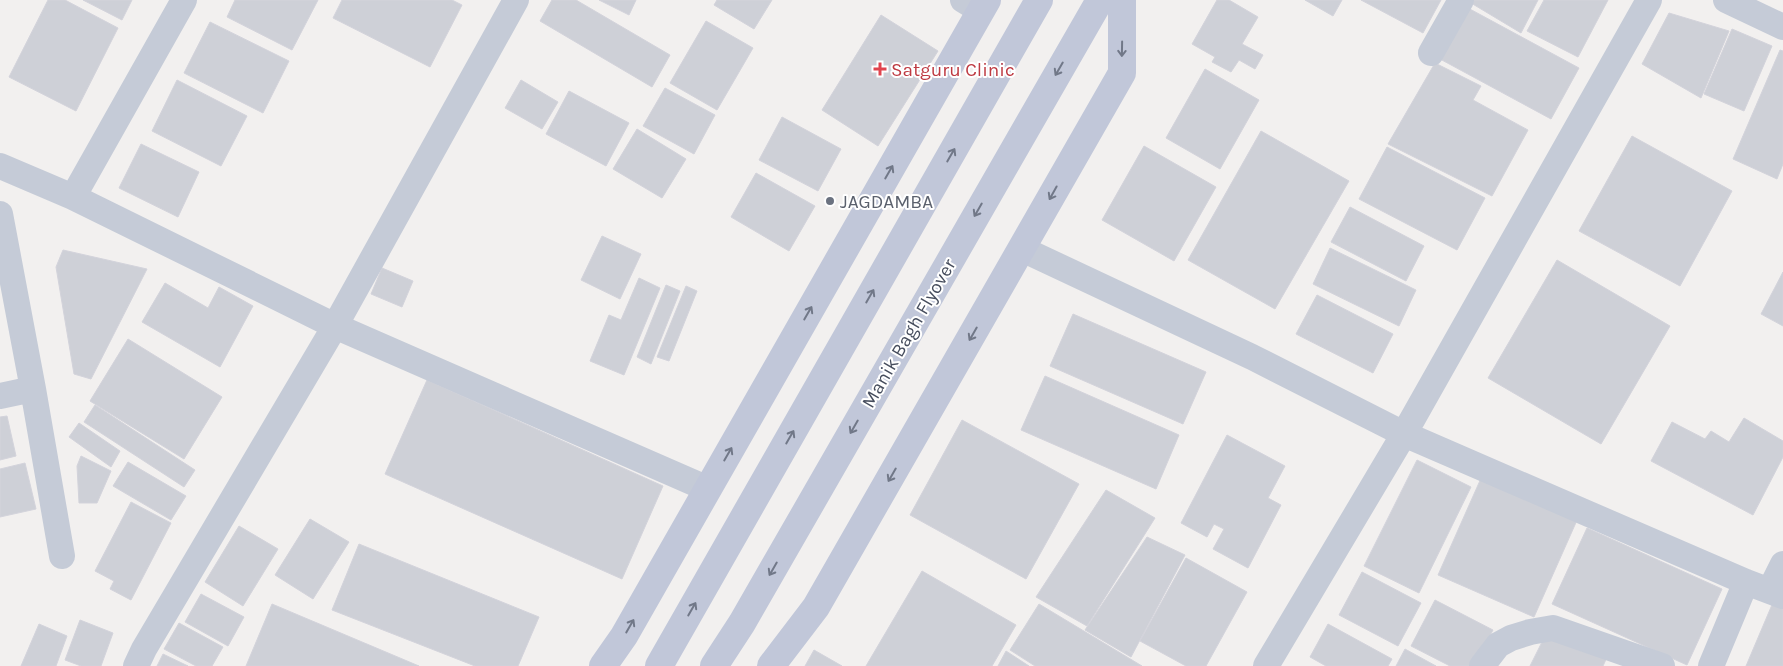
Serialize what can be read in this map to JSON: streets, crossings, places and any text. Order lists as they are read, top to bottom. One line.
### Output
{"streets":{"main road":["Manik Bagh Flyover"]},"places":{"health":["Satguru Clinic"],"other":["JAGDAMBA"]}}
